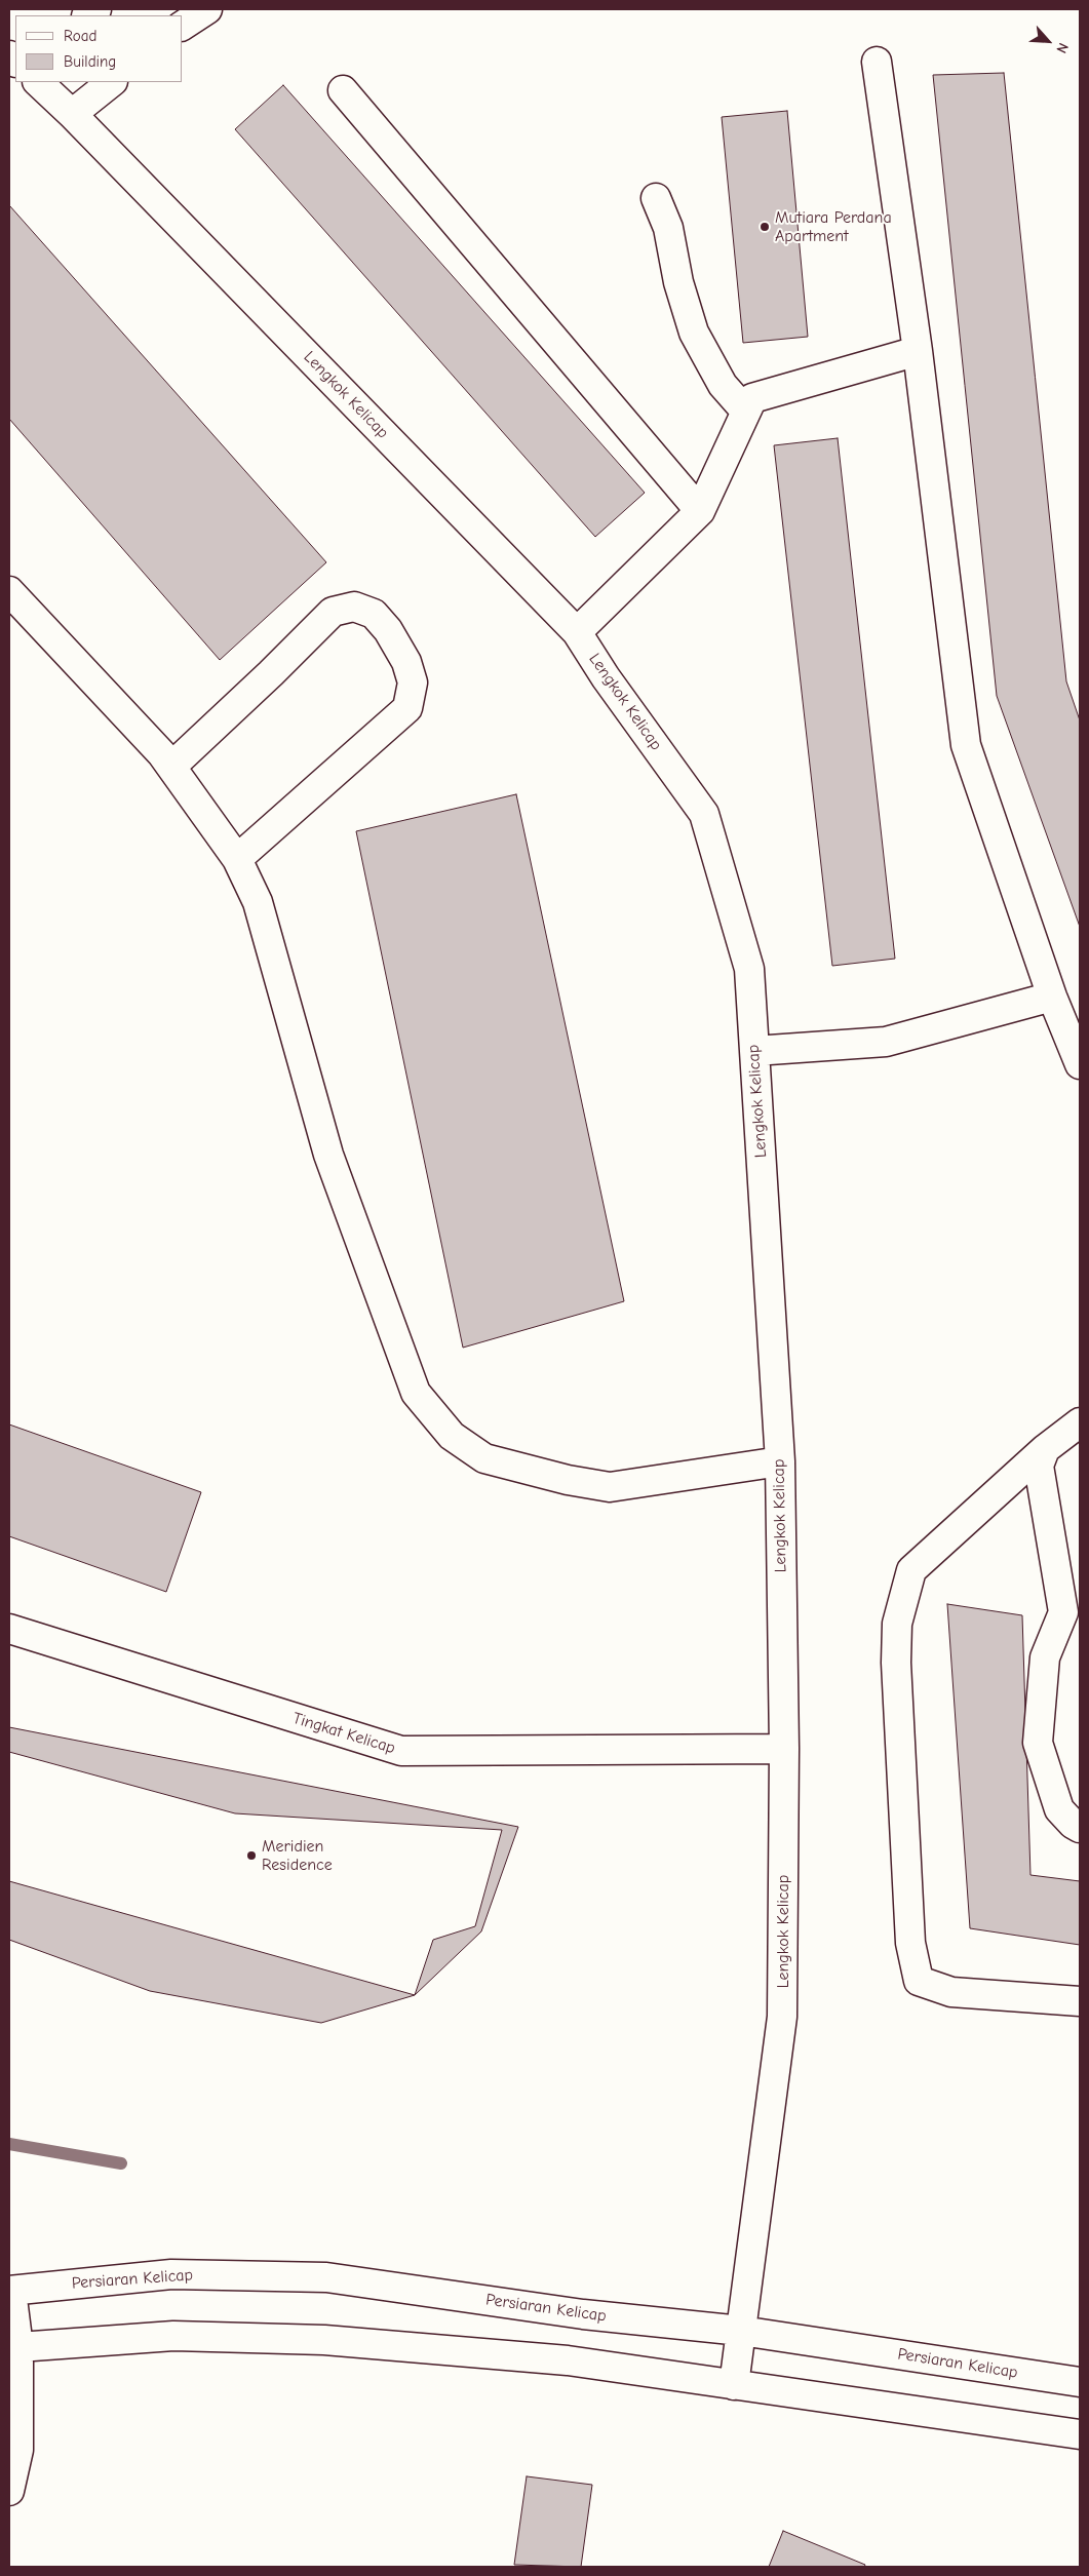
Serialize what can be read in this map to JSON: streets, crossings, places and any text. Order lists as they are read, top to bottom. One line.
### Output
{"streets":{"street":["Lengkok Kelicap","Tingkat Kelicap","Persiaran Kelicap"]},"crossings":[["Lengkok Kelicap","Tingkat Kelicap"],["Lengkok Kelicap","Persiaran Kelicap"]],"places":["Mutiara Perdana Apartment","Meridien Residence"],"legend":["Road","Building"],"north":"bottom right"}
